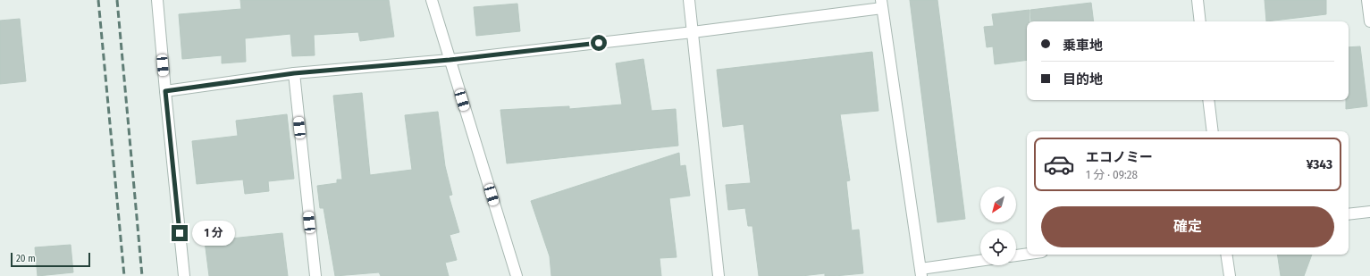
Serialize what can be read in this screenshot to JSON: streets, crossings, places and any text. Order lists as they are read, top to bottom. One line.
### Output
{"scale_bar":"20 m","north":"bottom left","page":{"banner":["乗車地","目的地"],"list":[{"name":"エコノミー","note":"1 分 · 09:28","value":"¥343"}],"buttons":"確定","bubble":"1 分","scale":"20 m"}}
